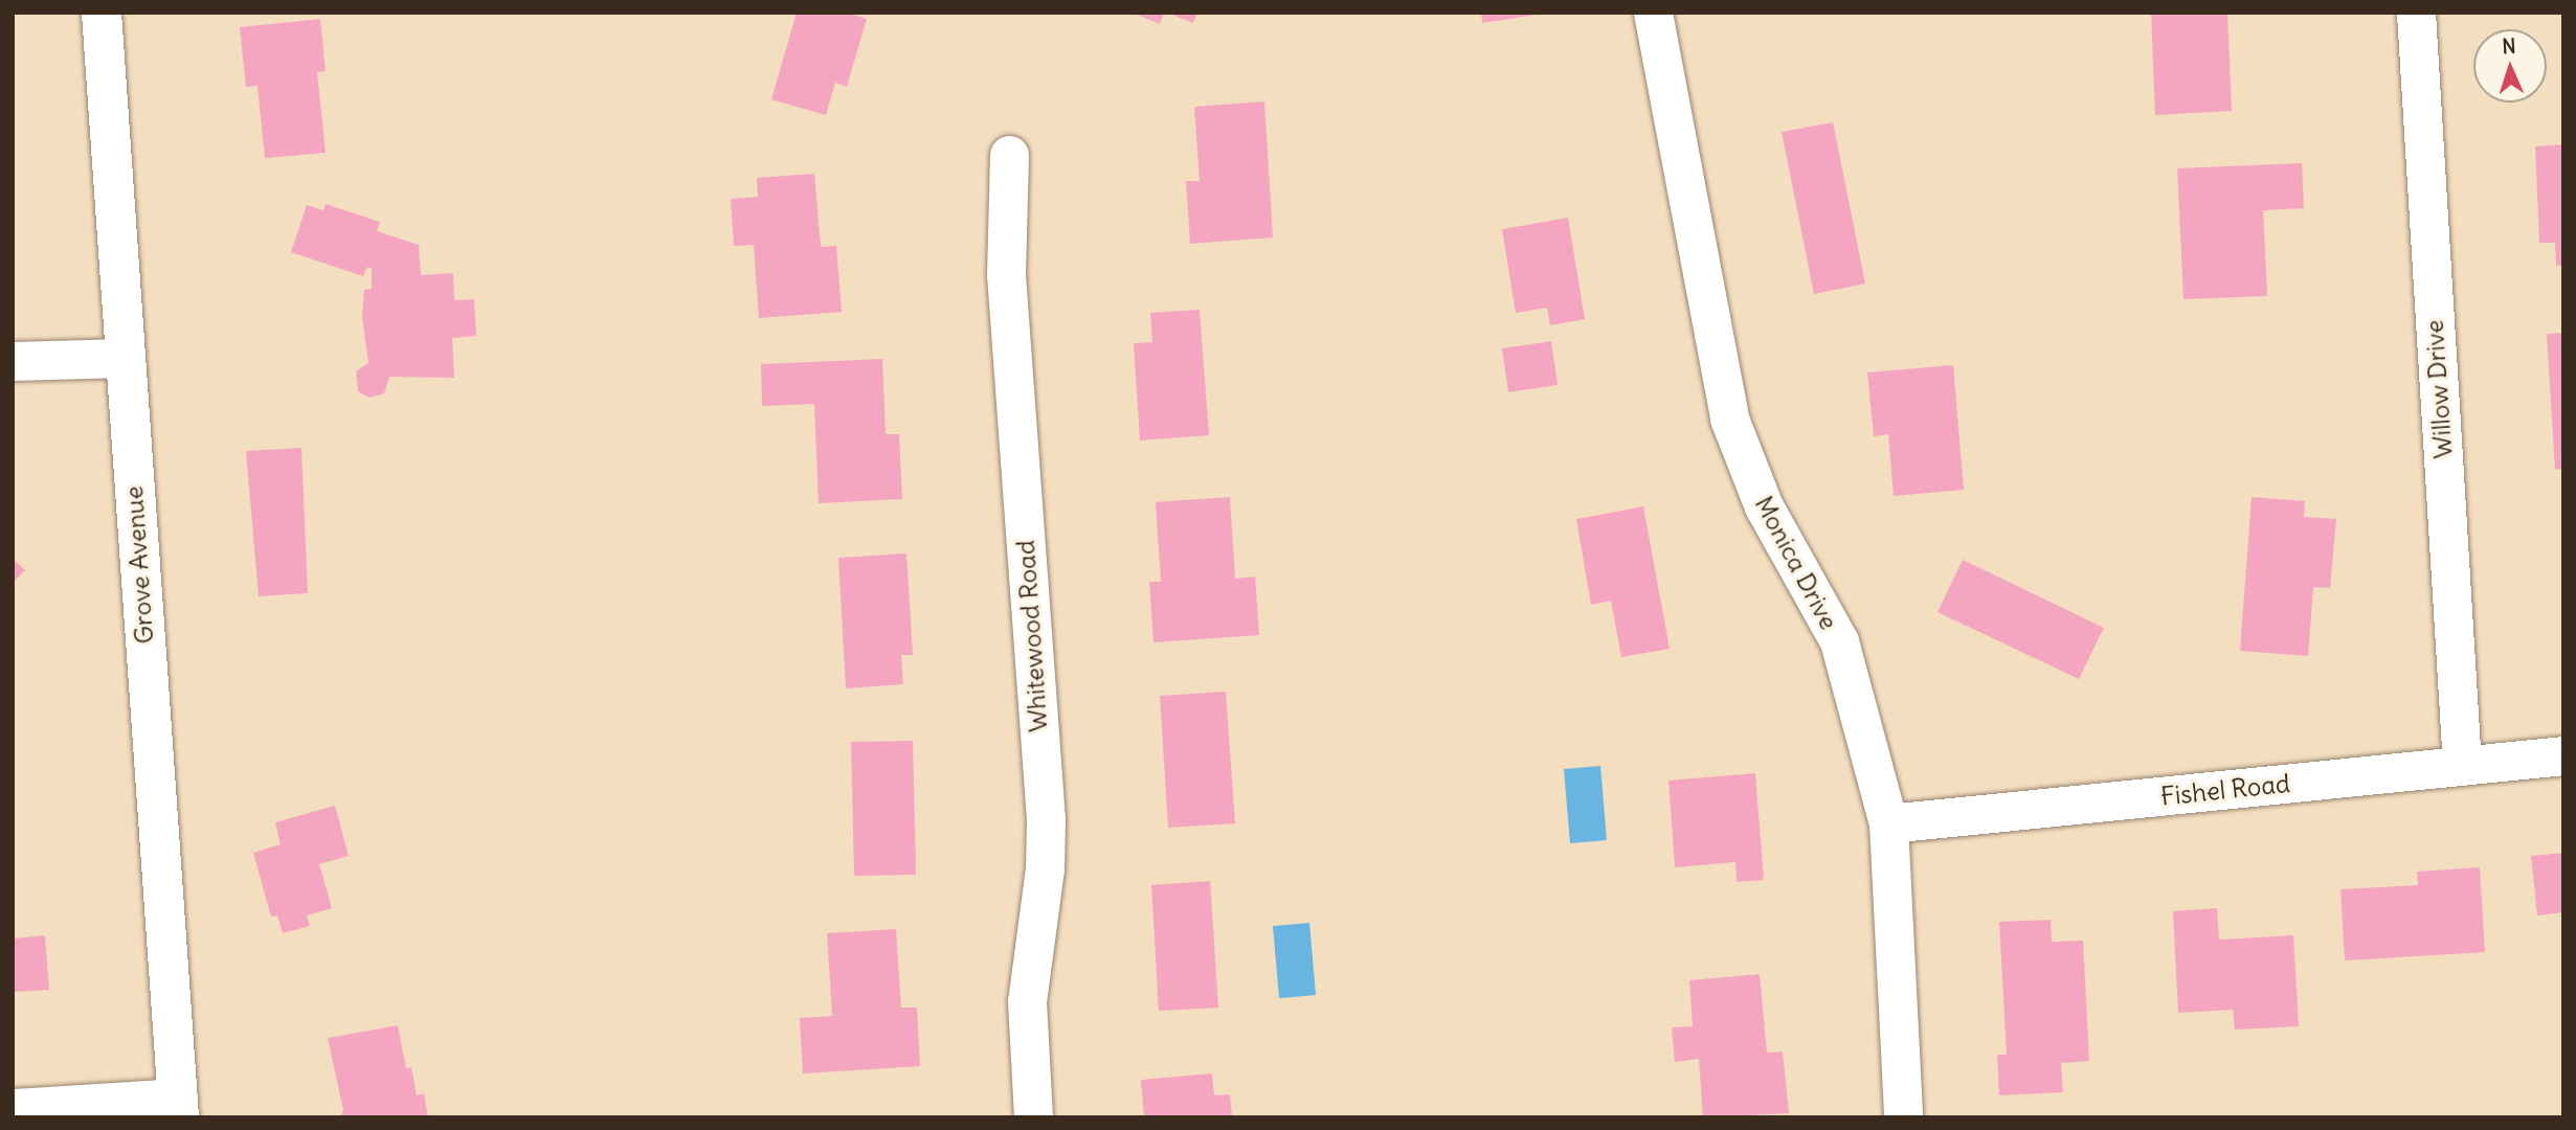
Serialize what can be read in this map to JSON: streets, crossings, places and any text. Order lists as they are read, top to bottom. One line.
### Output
{"streets":{"street":["Willow Drive","Monica Drive","Grove Avenue","Whitewood Road","Fishel Road"]},"crossings":[["Willow Drive","Fishel Road"],["Monica Drive","Fishel Road"]],"north":"top"}
